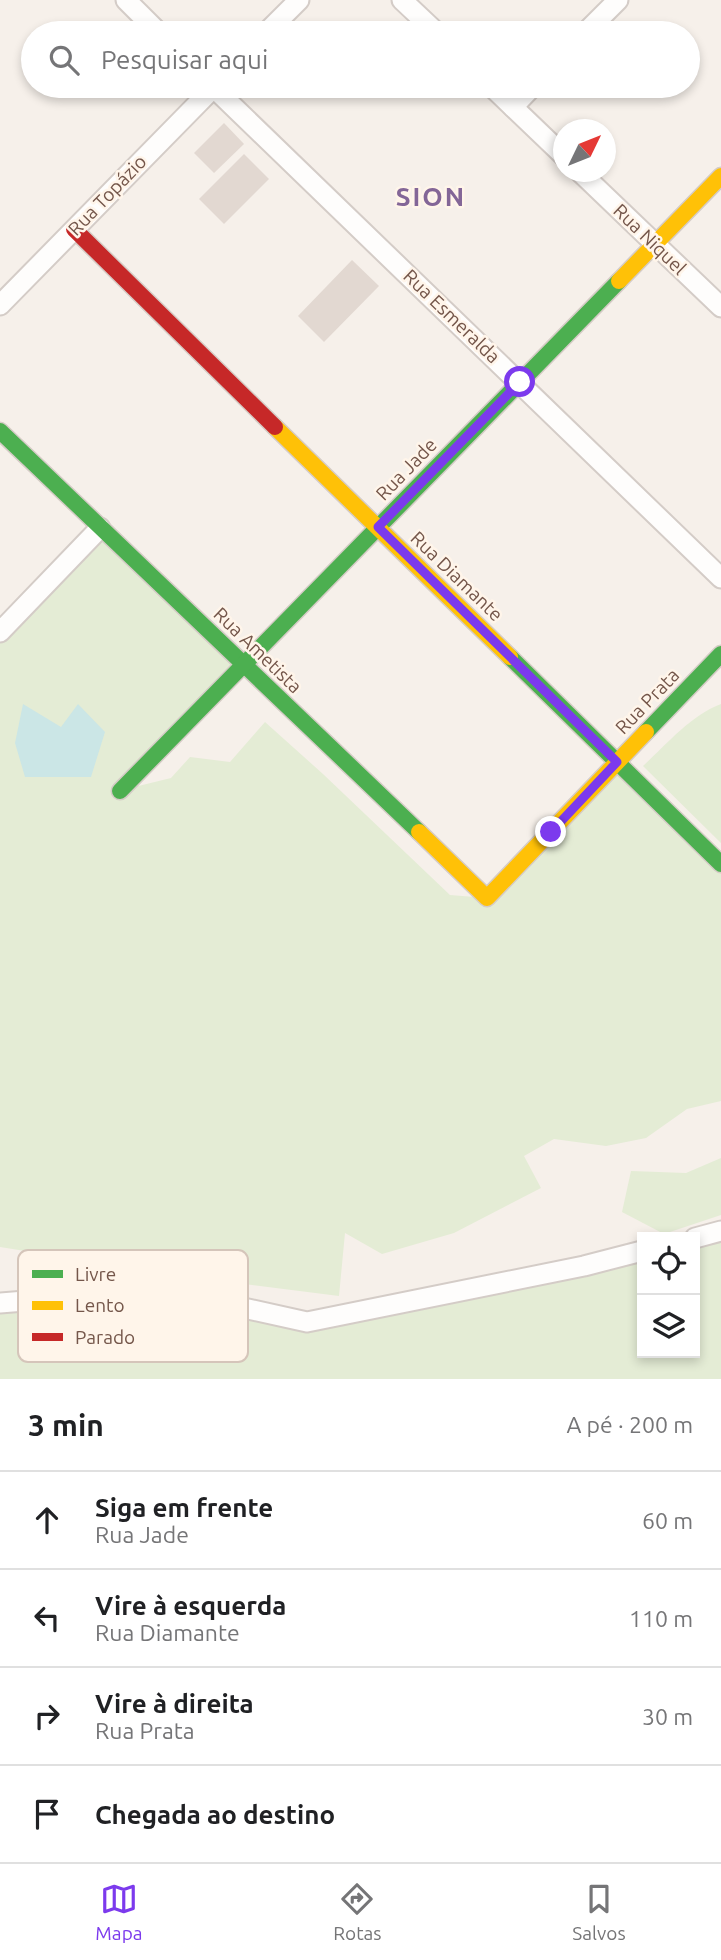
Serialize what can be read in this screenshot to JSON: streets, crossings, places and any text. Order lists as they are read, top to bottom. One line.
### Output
{"streets":{"street":["Rua Topázio","Rua Niquel","Rua Esmeralda","Rua Jade","Rua Diamante","Rua Ametista","Rua Prata"]},"crossings":[["Rua Topázio","Rua Diamante"],["Rua Niquel","Rua Jade"],["Rua Esmeralda","Rua Jade"],["Rua Jade","Rua Diamante"],["Rua Jade","Rua Ametista"],["Rua Diamante","Rua Prata"],["Rua Ametista","Rua Prata"]],"districts":["SION"],"legend":["Livre","Lento","Parado"],"north":"top right","page":{"search":"Pesquisar aqui","heading":["3 min","A pé · 200 m"],"list":[["Siga em frente","Rua Jade","60 m"],["Vire à esquerda","Rua Diamante","110 m"],["Vire à direita","Rua Prata","30 m"],"Chegada ao destino"],"nav":["Mapa","Rotas","Salvos"]}}
